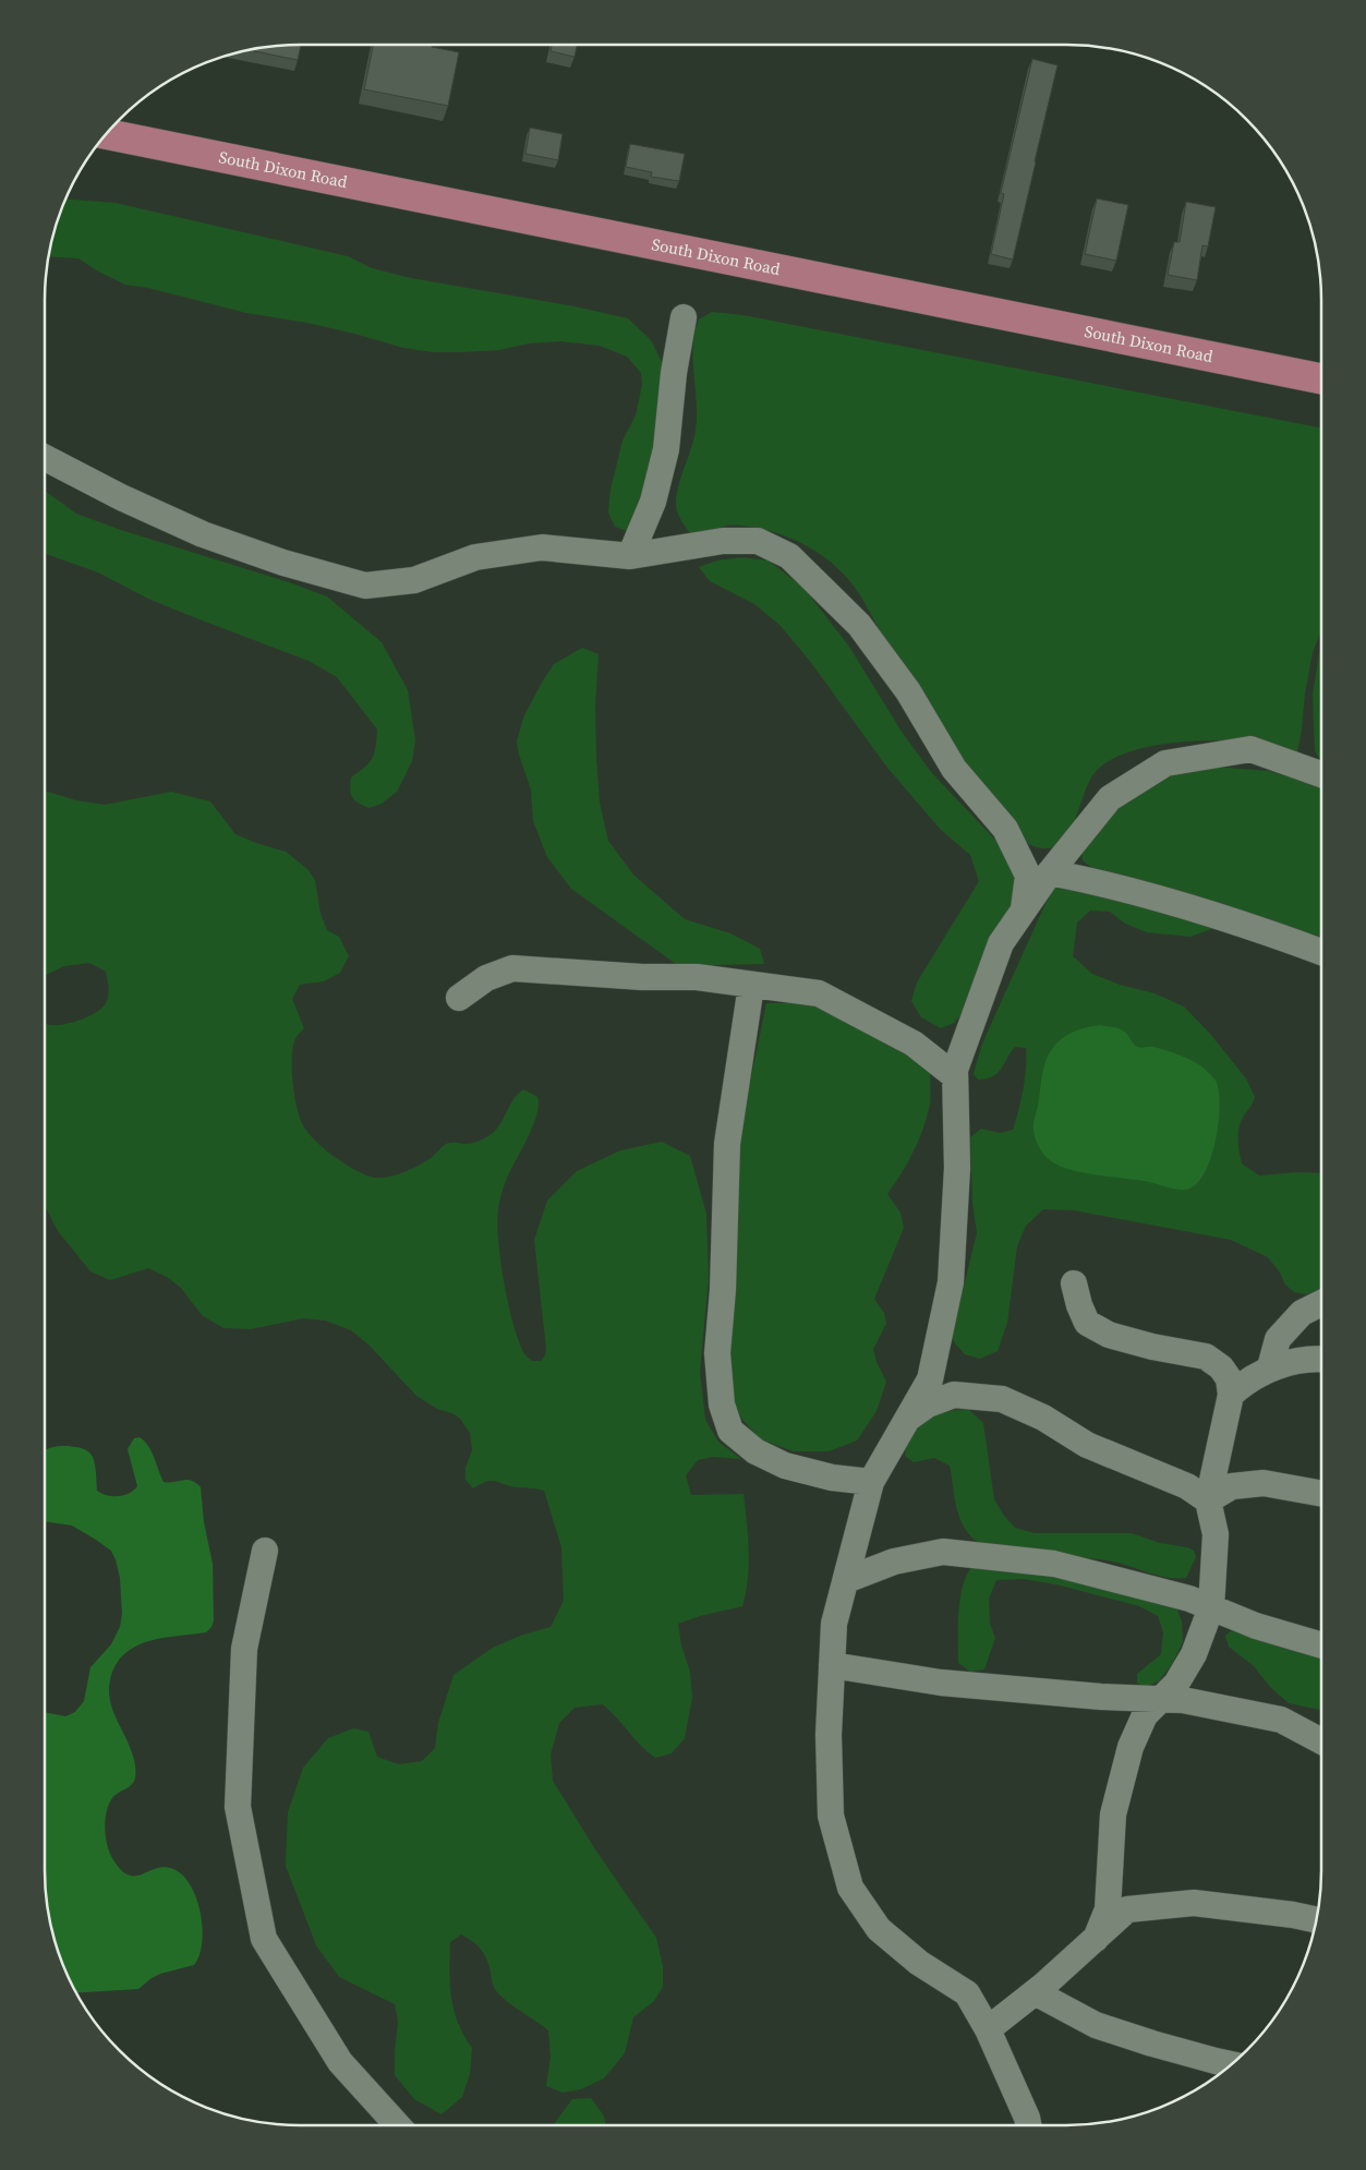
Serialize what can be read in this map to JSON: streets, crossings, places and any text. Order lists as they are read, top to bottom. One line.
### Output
{"streets":{"main road":["South Dixon Road"]}}
